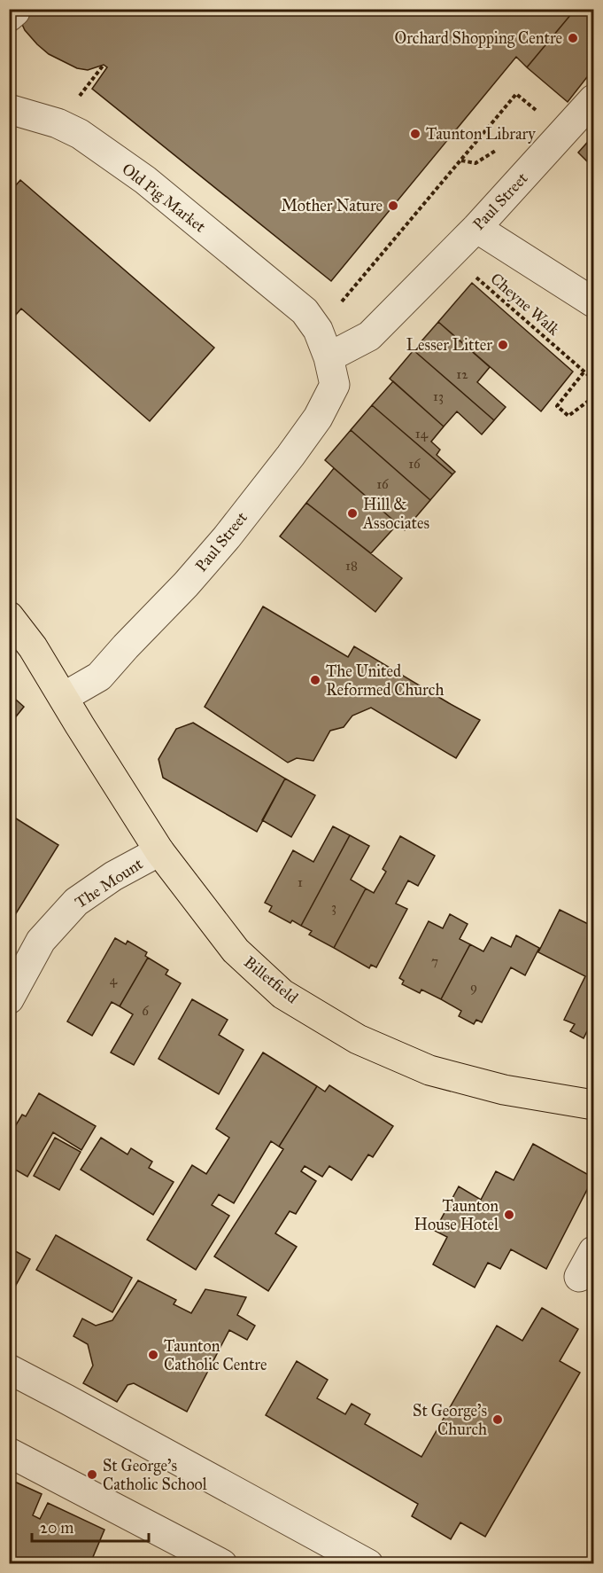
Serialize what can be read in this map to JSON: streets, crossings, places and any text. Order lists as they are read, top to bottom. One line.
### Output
{"streets":{"main road":["Billetfield"],"street":["Old Pig Market","Paul Street","The Mount"],"path":["Cheyne Walk"]},"crossings":[["Old Pig Market","Paul Street"],["Paul Street","Cheyne Walk"],["Paul Street","Billetfield"],["The Mount","Billetfield"]],"places":["Orchard Shopping Centre","Taunton Library","Mother Nature","Lesser Litter","Hill & Associates","The United Reformed Church","Taunton House Hotel","Taunton Catholic Centre","St George's Church","St George's Catholic School"],"house_numbers":["12","13","14","16","16","18","1","3","7","4","9","6"],"scale_bar":"20 m"}
